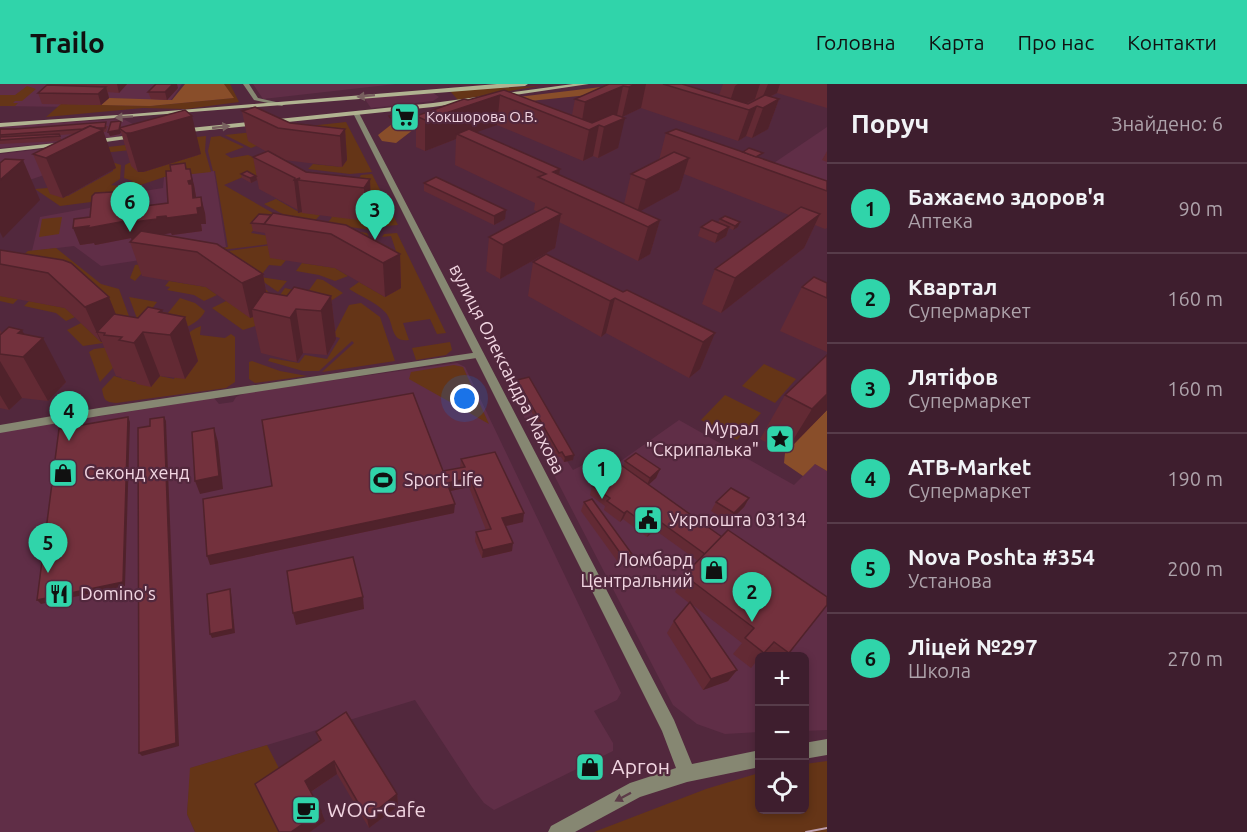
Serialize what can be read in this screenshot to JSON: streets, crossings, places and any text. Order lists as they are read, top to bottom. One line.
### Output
{"streets":{"street":["вулиця Олександра Махова"]},"places":{"supermarket":["Кокшорова О.В."],"place":["Мурал \"Скрипалька\""],"shop":["Секонд хенд","Ломбард Центральний","Аргон"],"sports":["Sport Life"],"public building":["Укрпошта 03134"],"restaurant":["Domino's"],"cafe":["WOG-Cafe"]},"page":{"header":"Trailo","nav":["Головна","Карта","Про нас","Контакти"],"heading":["Поруч","Знайдено: 6"],"list":[{"mark":"1","name":"Бажаємо здоров'я","note":"Аптека","value":"90 m"},{"mark":"2","name":"Квартал","note":"Супермаркет","value":"160 m"},{"mark":"3","name":"Лятіфов","note":"Супермаркет","value":"160 m"},{"mark":"4","name":"ATB-Market","note":"Супермаркет","value":"190 m"},{"mark":"5","name":"Nova Poshta #354","note":"Установа","value":"200 m"},{"mark":"6","name":"Ліцей №297","note":"Школа","value":"270 m"}],"pins":["6","3","4","1","5","2"],"map_buttons":["+","−"]}}
